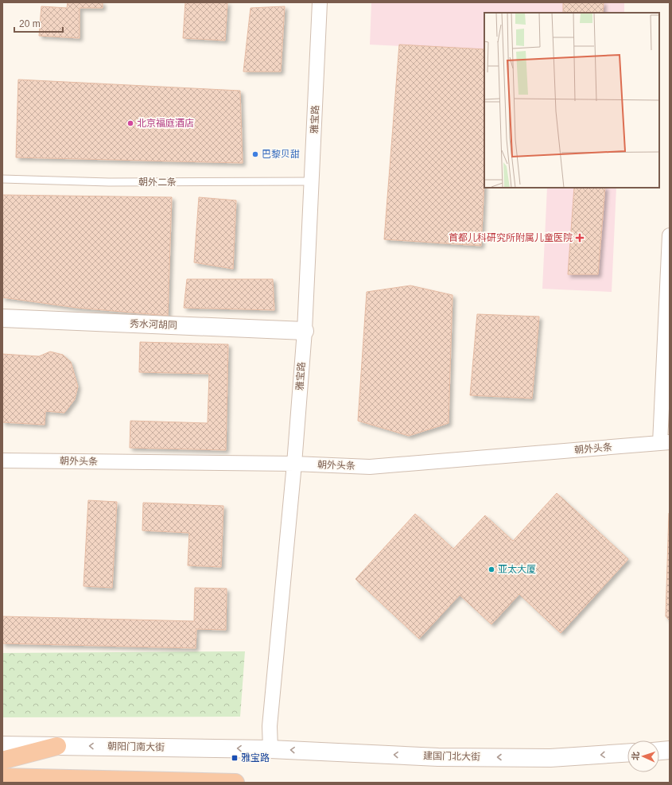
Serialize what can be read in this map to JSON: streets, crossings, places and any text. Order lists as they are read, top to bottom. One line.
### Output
{"streets":{"street":["雅宝路","秀水河胡同","朝外头条","朝阳门南大街","建国门北大街"],"lane":["朝外二条"]},"crossings":[["雅宝路","朝外二条"],["雅宝路","秀水河胡同"],["雅宝路","朝外头条"],["雅宝路","朝阳门南大街"],["雅宝路","建国门北大街"],["朝阳门南大街","建国门北大街"]],"one_way":["朝阳门南大街","建国门北大街"],"places":{"other":["北京福庭酒店","巴黎贝甜","亚太大厦"],"health":["首都儿科研究所附属儿童医院"],"transit":["雅宝路"]},"scale_bar":"20 m","north":"left"}
